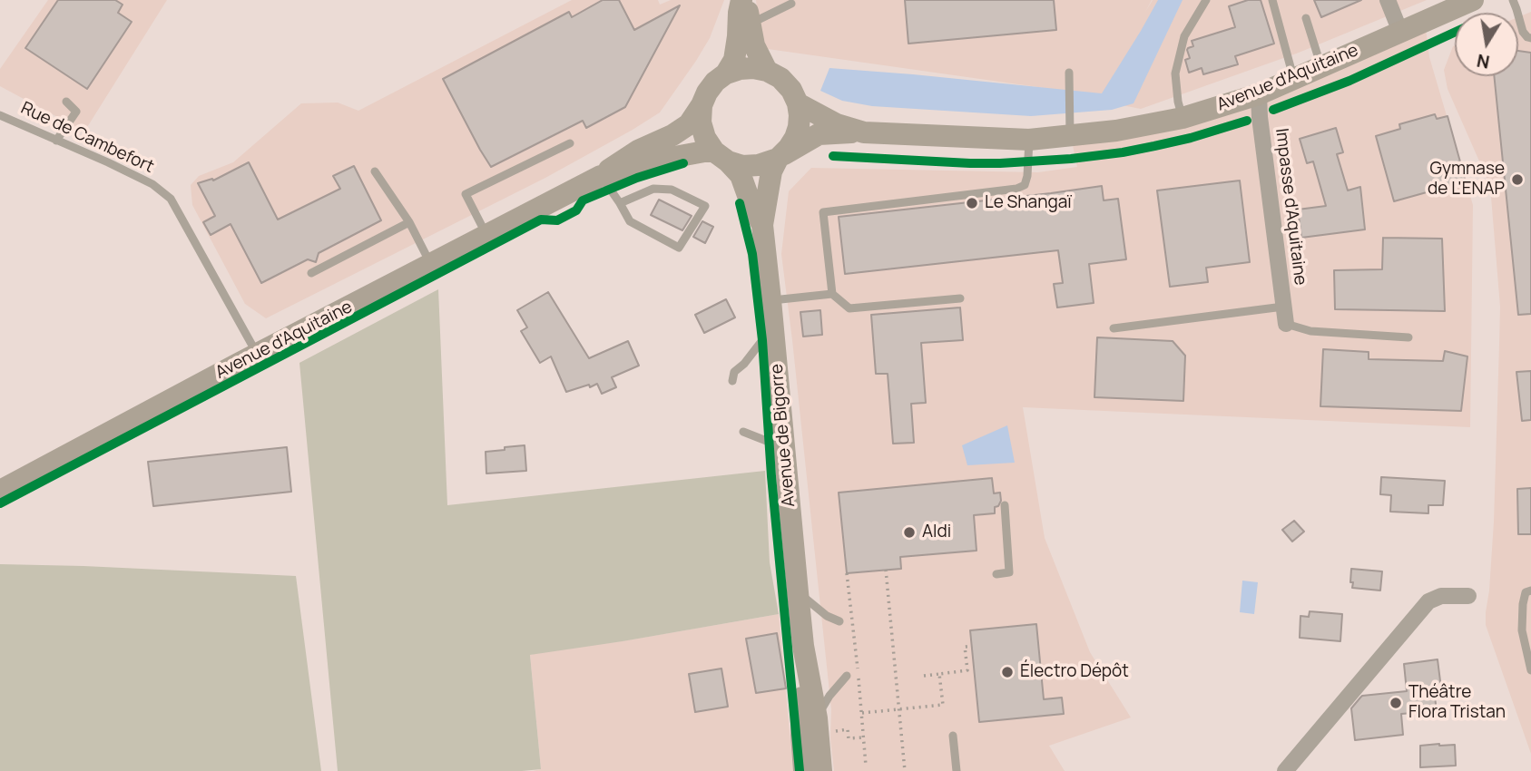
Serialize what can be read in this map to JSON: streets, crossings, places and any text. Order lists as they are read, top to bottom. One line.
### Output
{"streets":{"street":["Avenue d'Aquitaine","Impasse d'Aquitaine","Avenue de Bigorre"],"lane":["Rue de Cambefort"]},"crossings":[["Avenue d'Aquitaine","Rue de Cambefort"],["Avenue d'Aquitaine","Impasse d'Aquitaine"],["Avenue d'Aquitaine","Avenue de Bigorre"]],"places":["Gymnase de L'ENAP","Le Shangaï","Aldi","Électro Dépôt","Théâtre Flora Tristan"],"north":"bottom"}
